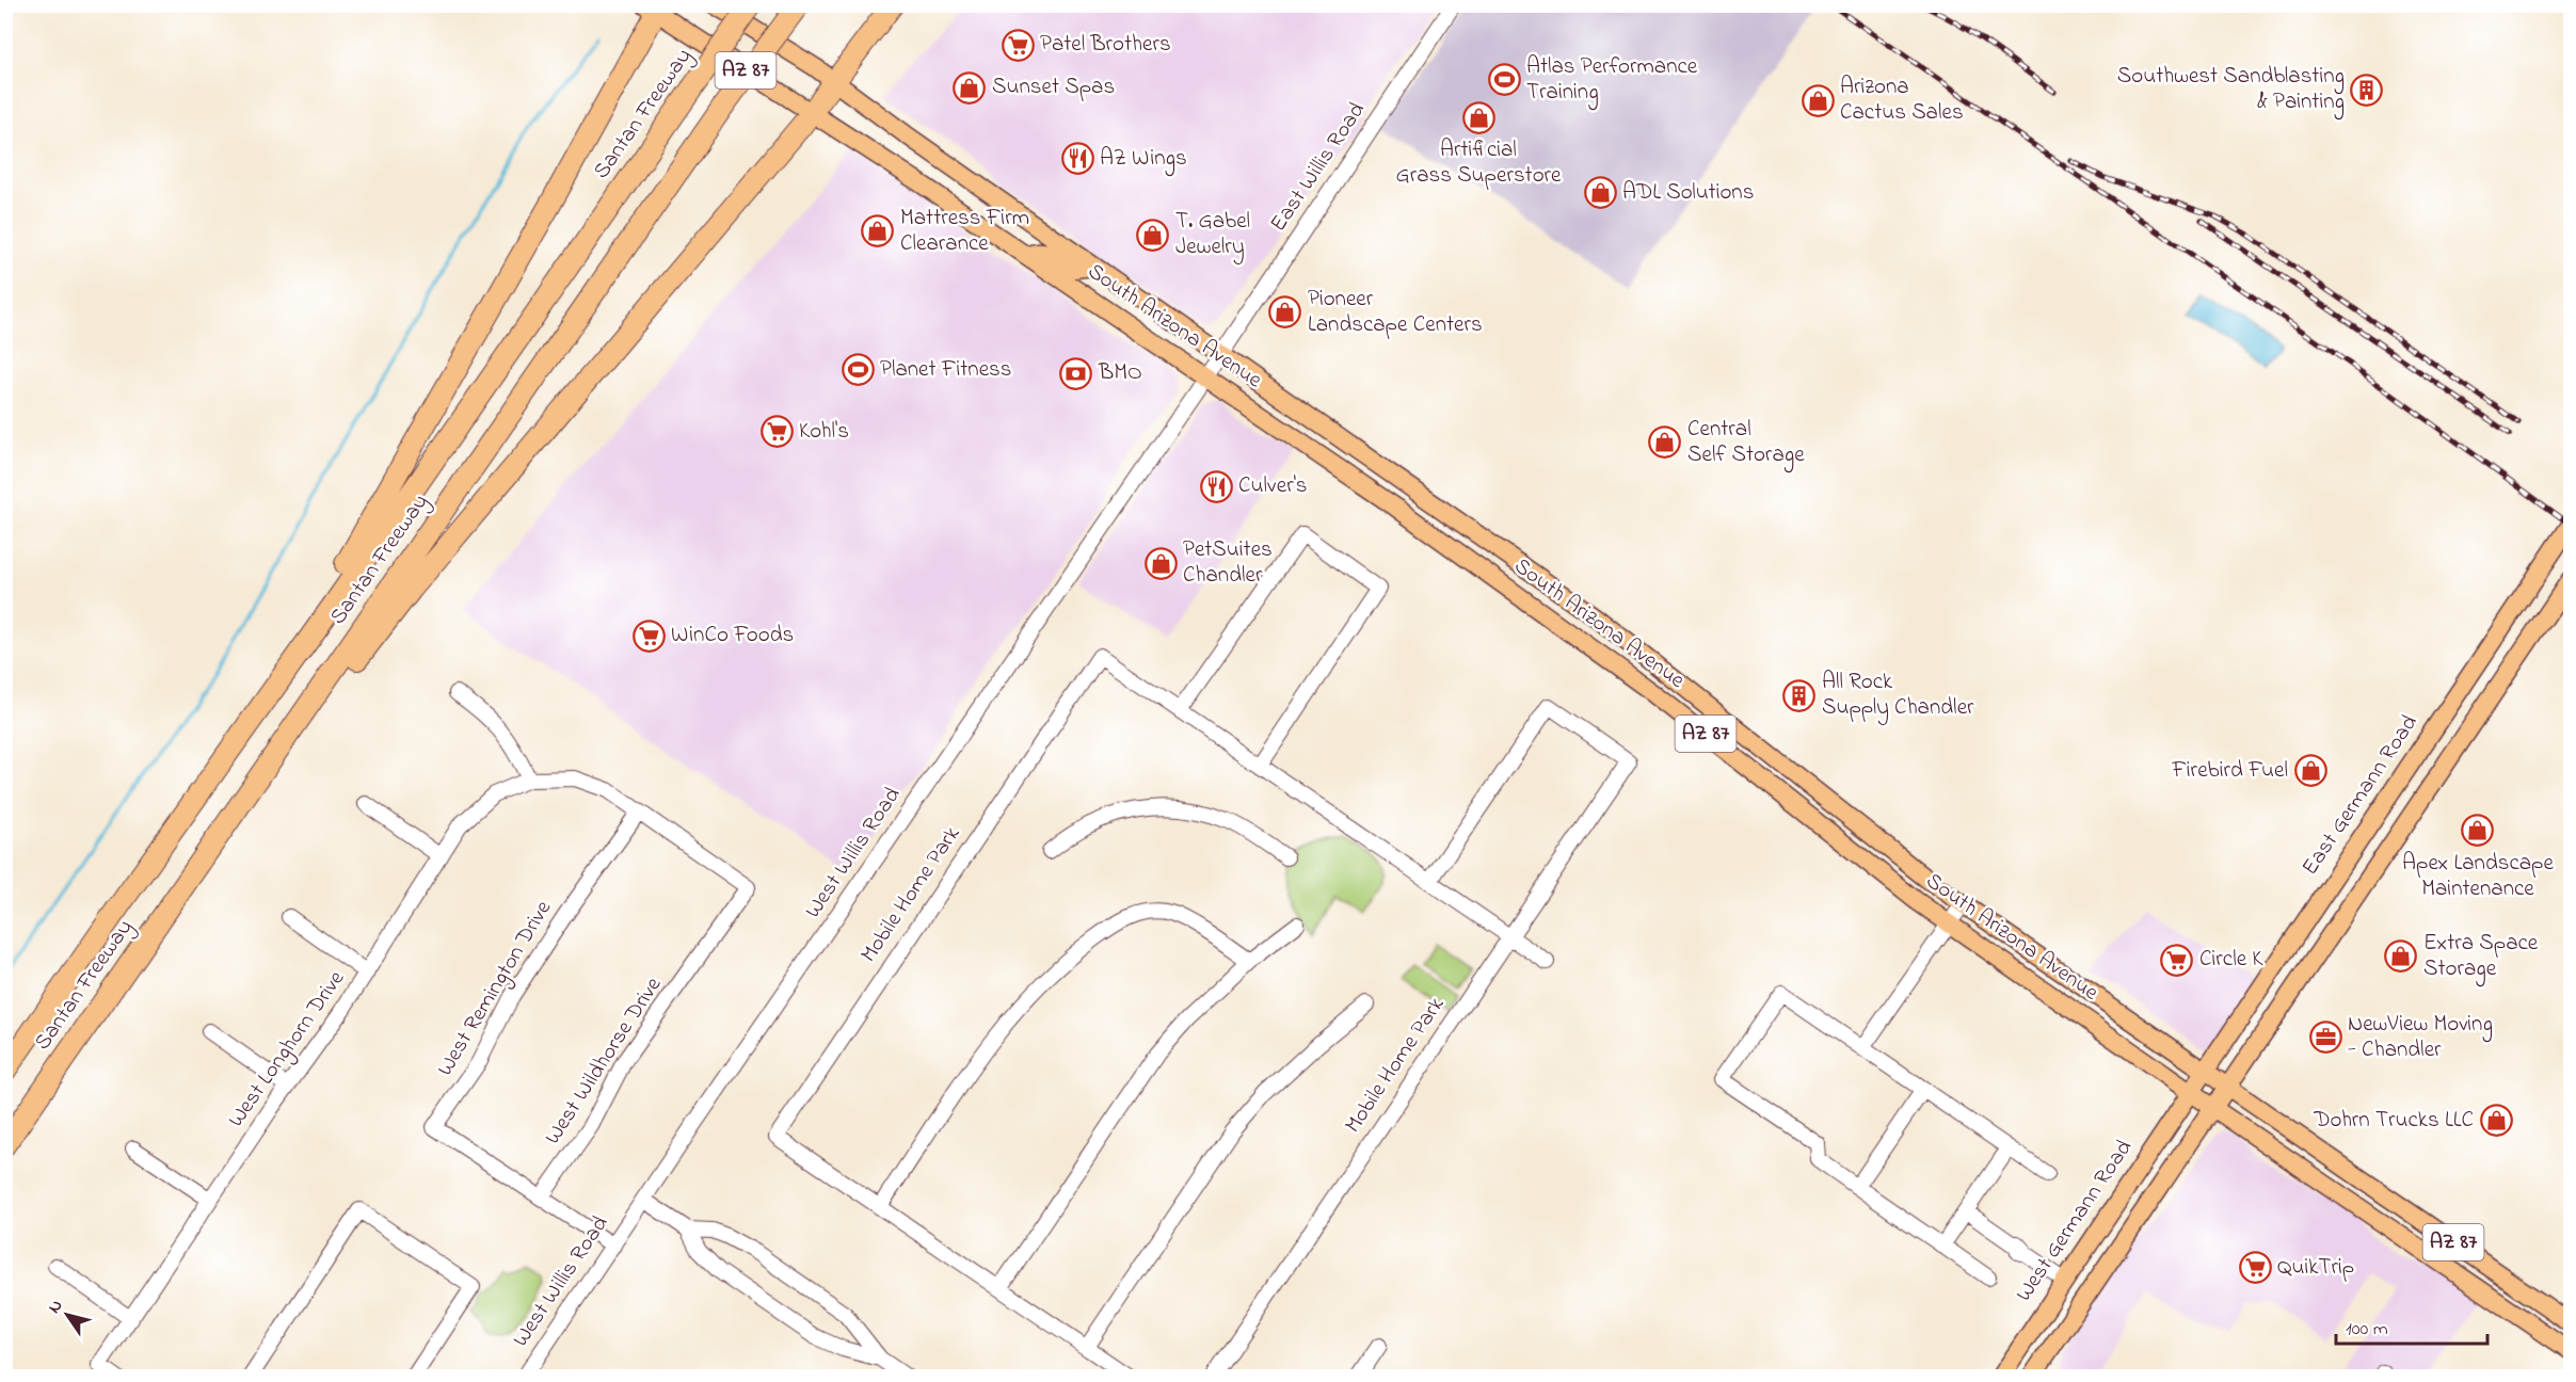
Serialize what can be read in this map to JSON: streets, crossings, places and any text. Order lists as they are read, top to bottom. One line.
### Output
{"streets":{"highway":["Santan Freeway"],"main road":["AZ 87","South Arizona Avenue","East Germann Road","West Germann Road"],"street":["East Willis Road","West Willis Road","Mobile Home Park","West Remington Drive","West Longhorn Drive","West Wildhorse Drive"]},"crossings":[["East Willis Road","South Arizona Avenue"],["East Willis Road","West Willis Road"],["South Arizona Avenue","East Germann Road"],["South Arizona Avenue","West Willis Road"],["South Arizona Avenue","West Germann Road"],["East Germann Road","West Germann Road"],["West Remington Drive","West Wildhorse Drive"]],"places":{"supermarket":["Patel Brothers","Kohl's","WinCo Foods","Circle K","QuikTrip"],"sports":["Atlas Performance Training","Planet Fitness"],"shop":["Sunset Spas","Arizona Cactus Sales","Artificial Grass Superstore","ADL Solutions","Mattress Firm Clearance","T. Gabel Jewelry","Pioneer Landscape Centers","Central Self Storage","PetSuites Chandler","Firebird Fuel","Apex Landscape Maintenance","Extra Space Storage","Dohrn Trucks LLC"],"building":["Southwest Sandblasting & Painting","All Rock Supply Chandler"],"restaurant":["AZ Wings","Culver's"],"bank":["BMO"],"office":["NewView Moving - Chandler"]},"scale_bar":"100 m","north":"top left"}
